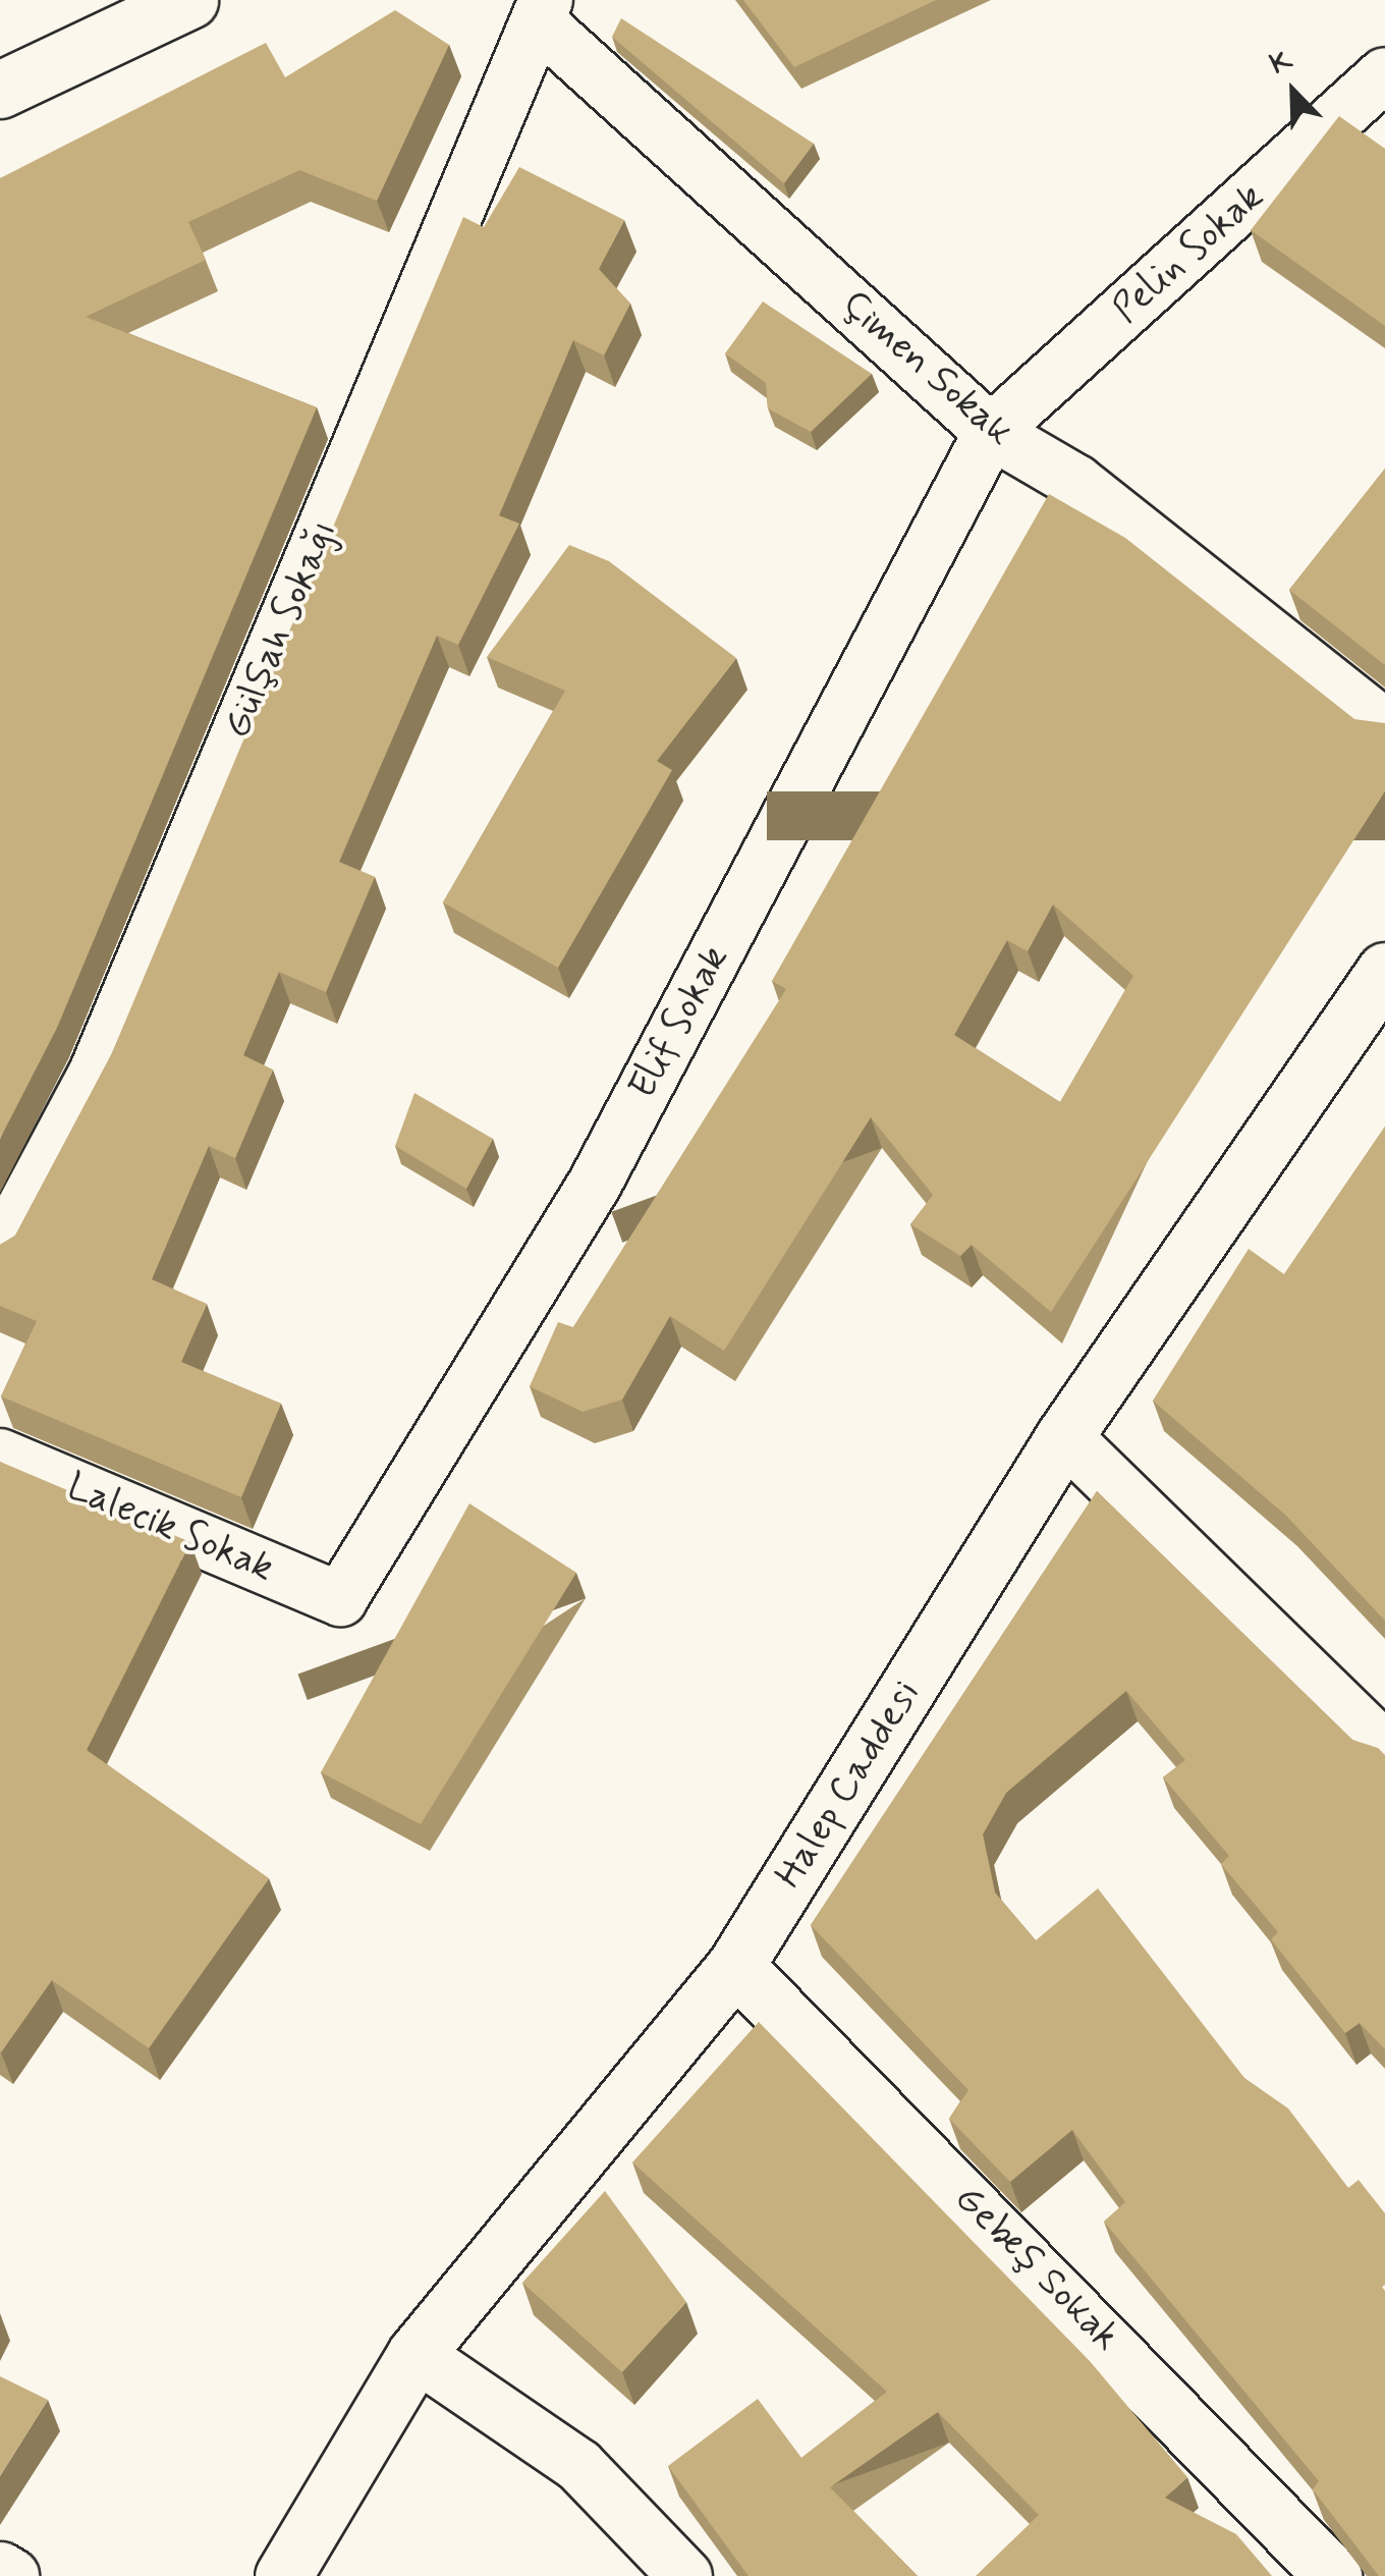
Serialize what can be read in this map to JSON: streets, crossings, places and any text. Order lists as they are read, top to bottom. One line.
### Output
{"streets":{"street":["Pelin Sokak","Çimen Sokak","Gülşah Sokağı","Elif Sokak","Lalecik Sokak","Halep Caddesi","Gebeş Sokak"]},"crossings":[["Pelin Sokak","Çimen Sokak"],["Pelin Sokak","Elif Sokak"],["Çimen Sokak","Gülşah Sokağı"],["Çimen Sokak","Elif Sokak"],["Elif Sokak","Lalecik Sokak"],["Halep Caddesi","Gebeş Sokak"]],"north":"top left"}
